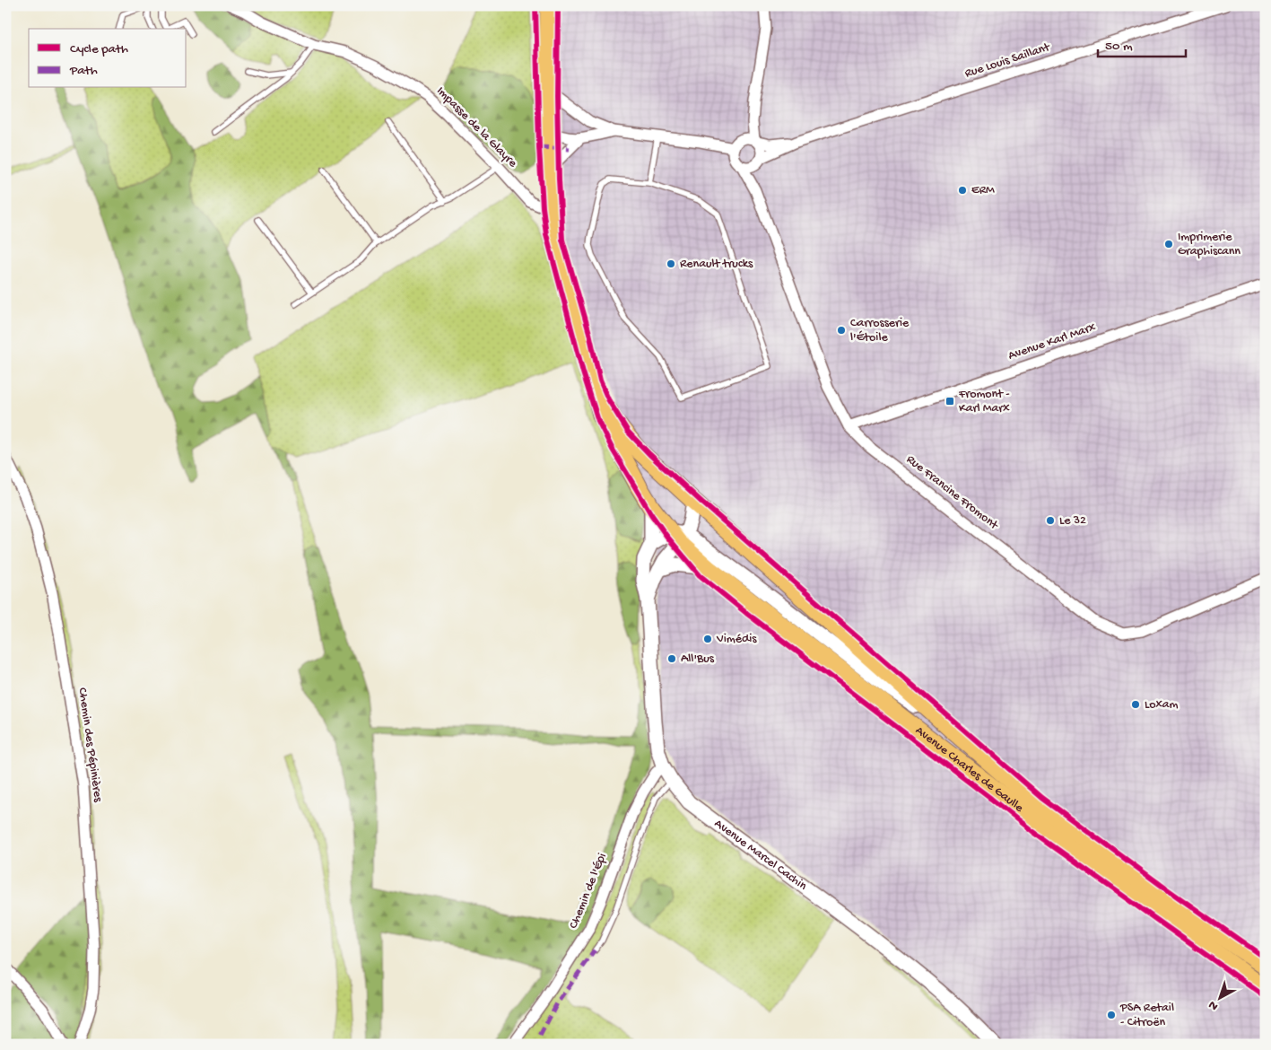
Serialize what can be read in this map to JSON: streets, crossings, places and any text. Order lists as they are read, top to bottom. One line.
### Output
{"streets":{"main road":["Avenue Charles de Gaulle"],"street":["Rue Louis Saillant","Impasse de la Glayre","Avenue Karl Marx","Rue Francine Fromont","Chemin des Pépinières","Avenue Marcel Cachin","Chemin de l'Épi"]},"crossings":[["Rue Louis Saillant","Rue Francine Fromont"],["Avenue Karl Marx","Rue Francine Fromont"],["Avenue Charles de Gaulle","Avenue Marcel Cachin"],["Avenue Marcel Cachin","Chemin de l'Épi"]],"places":{"other":["ERM","Imprimerie Graphiscann","Renault trucks","Carrosserie l'Étoile","Le 32","Vimédis","All'Bus","Loxam","PSA Retail - Citroën"],"transit":["Fromont - Karl Marx"]},"legend":["Cycle path","Path"],"scale_bar":"50 m","north":"bottom left"}
